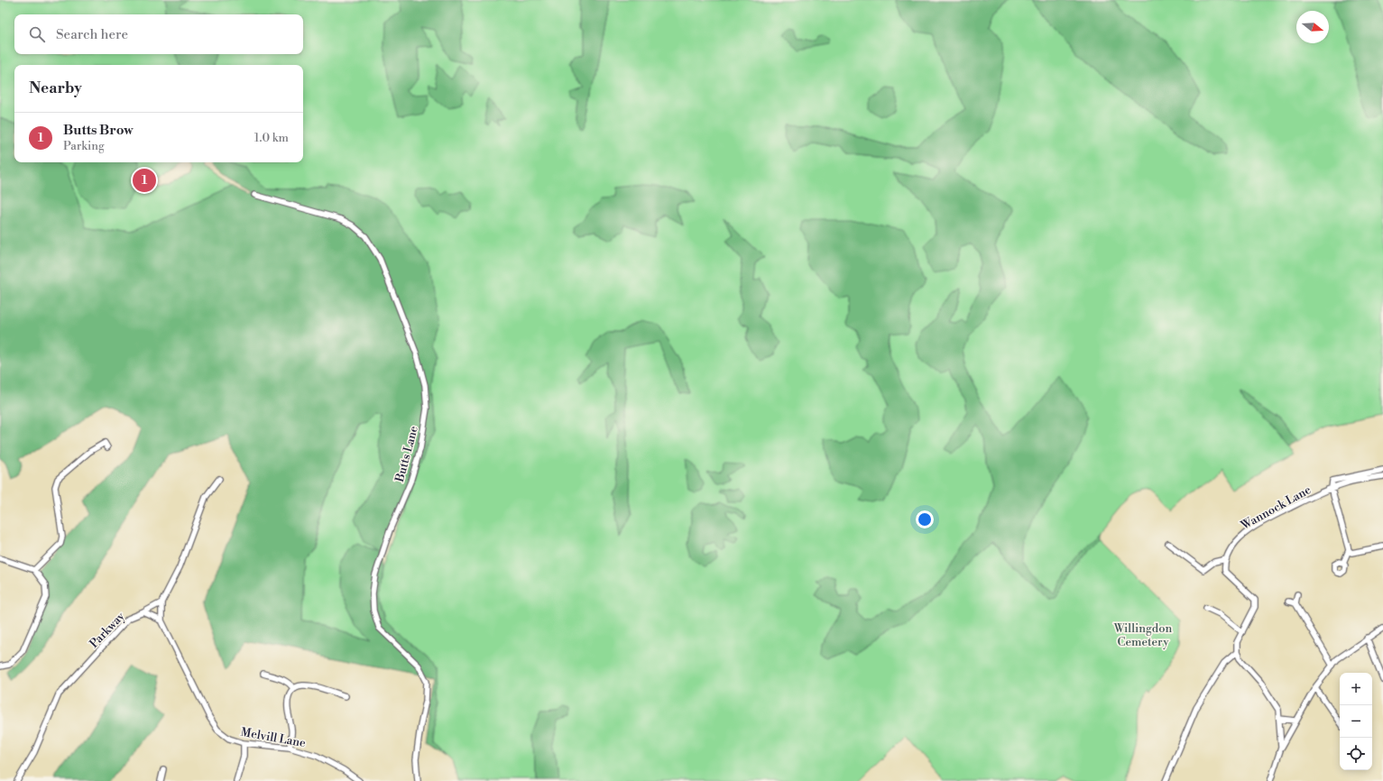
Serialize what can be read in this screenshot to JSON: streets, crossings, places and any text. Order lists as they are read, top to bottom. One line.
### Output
{"streets":{"street":["Butts Lane","Wannock Lane","Parkway","Melvill Lane"]},"parks":["Willingdon Cemetery"],"north":"right","page":{"search":"Search here","heading":"Nearby","list":[{"mark":"1","name":"Butts Brow","note":"Parking","value":"1.0 km"}],"pins":"1","map_buttons":["+","−"]}}
